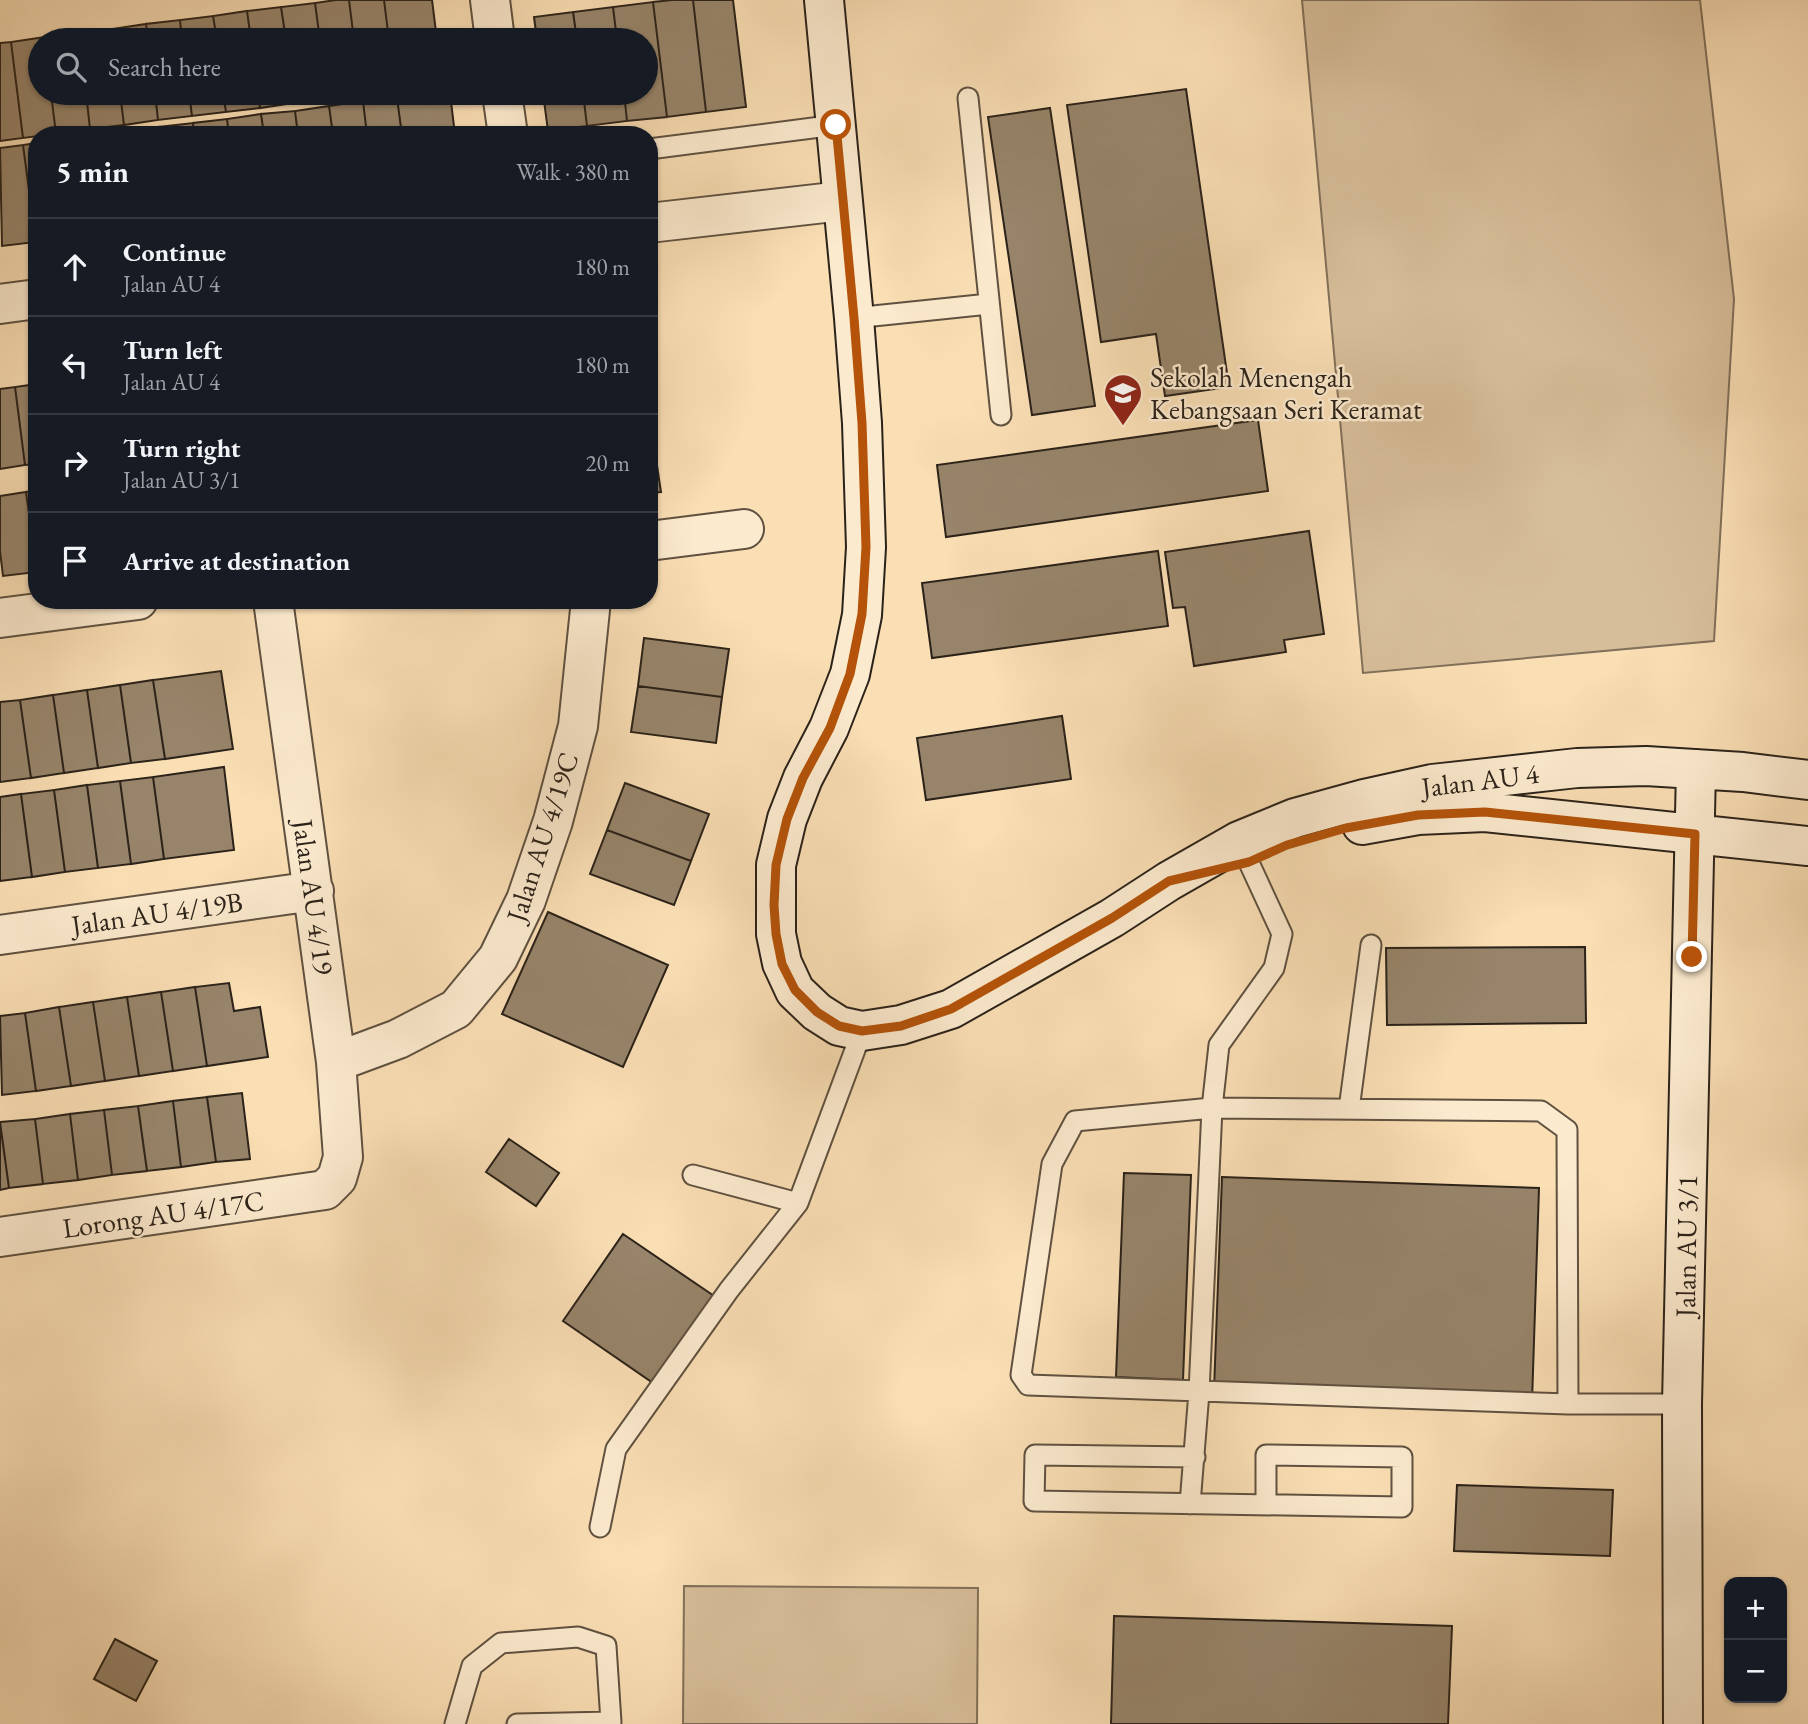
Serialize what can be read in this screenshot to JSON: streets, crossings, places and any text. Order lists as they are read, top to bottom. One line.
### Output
{"streets":{"main road":["Jalan AU 4","Jalan AU 4/19C","Jalan AU 4/19","Jalan AU 4/19B","Lorong AU 4/17C","Jalan AU 3/1"]},"crossings":[["Jalan AU 4","Jalan AU 3/1"],["Jalan AU 4/19C","Jalan AU 4/19"],["Jalan AU 4/19","Jalan AU 4/19B"],["Jalan AU 4/19","Lorong AU 4/17C"]],"places":{"school or university":["Sekolah Menengah Kebangsaan Seri Keramat"]},"page":{"search":"Search here","heading":["5 min","Walk · 380 m"],"list":[["Continue","Jalan AU 4","180 m"],["Turn left","Jalan AU 4","180 m"],["Turn right","Jalan AU 3/1","20 m"],"Arrive at destination"],"map_buttons":["+","−"]}}
